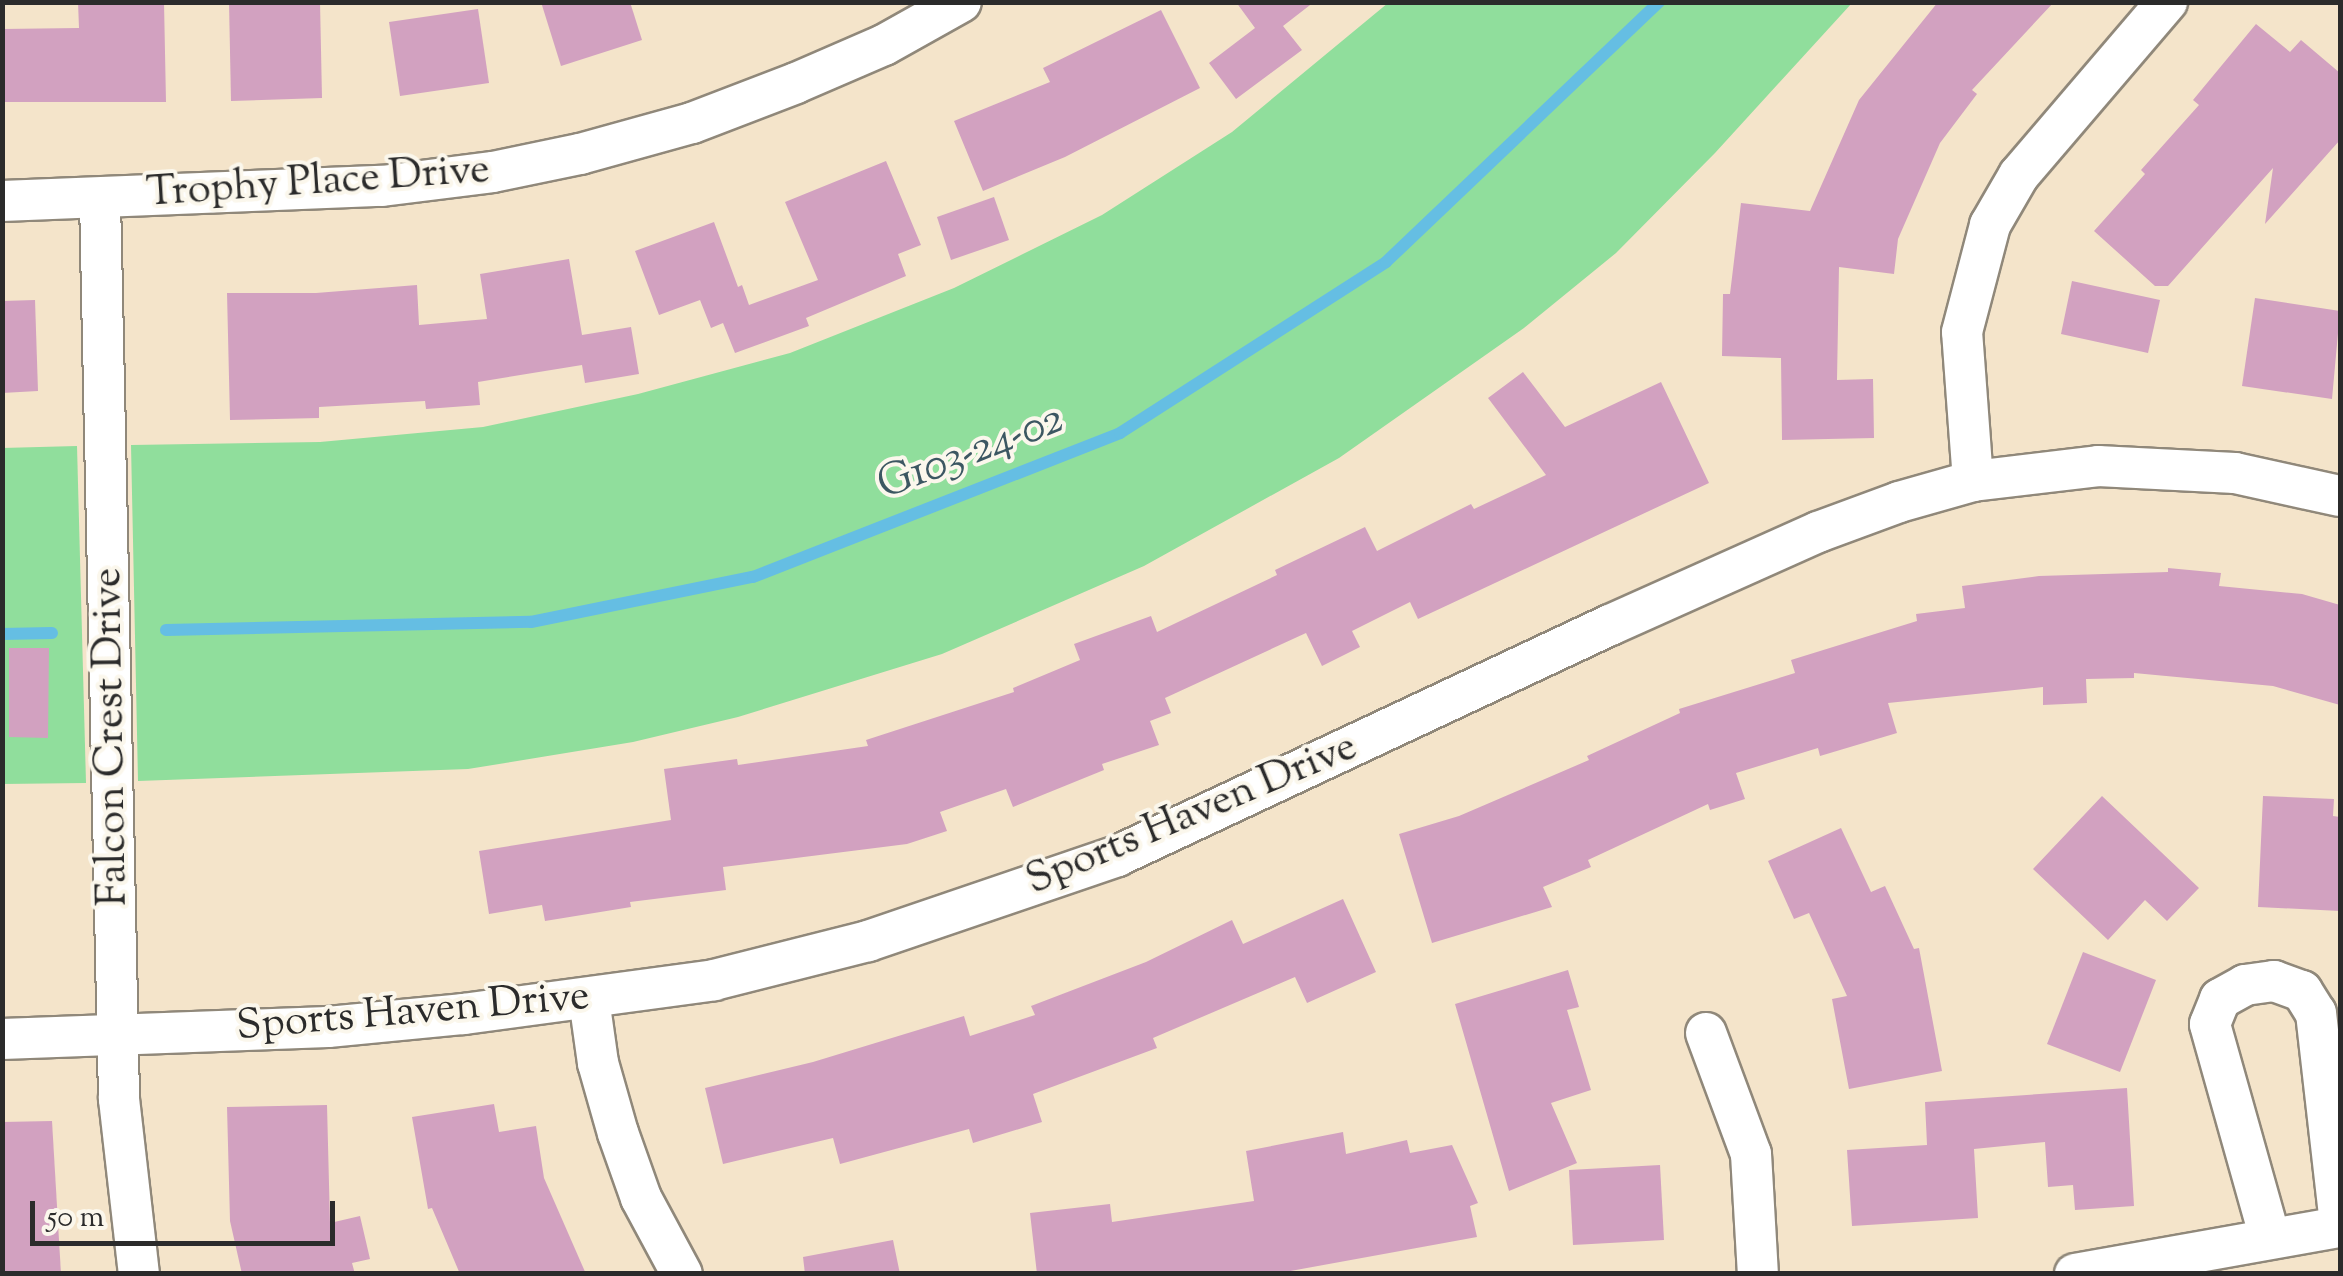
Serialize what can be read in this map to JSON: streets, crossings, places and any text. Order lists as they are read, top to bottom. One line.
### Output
{"streets":{"street":["Trophy Place Drive","Falcon Crest Drive","Sports Haven Drive"]},"crossings":[["Trophy Place Drive","Falcon Crest Drive"],["Falcon Crest Drive","Sports Haven Drive"]],"water":["G103-24-02"],"scale_bar":"50 m"}
